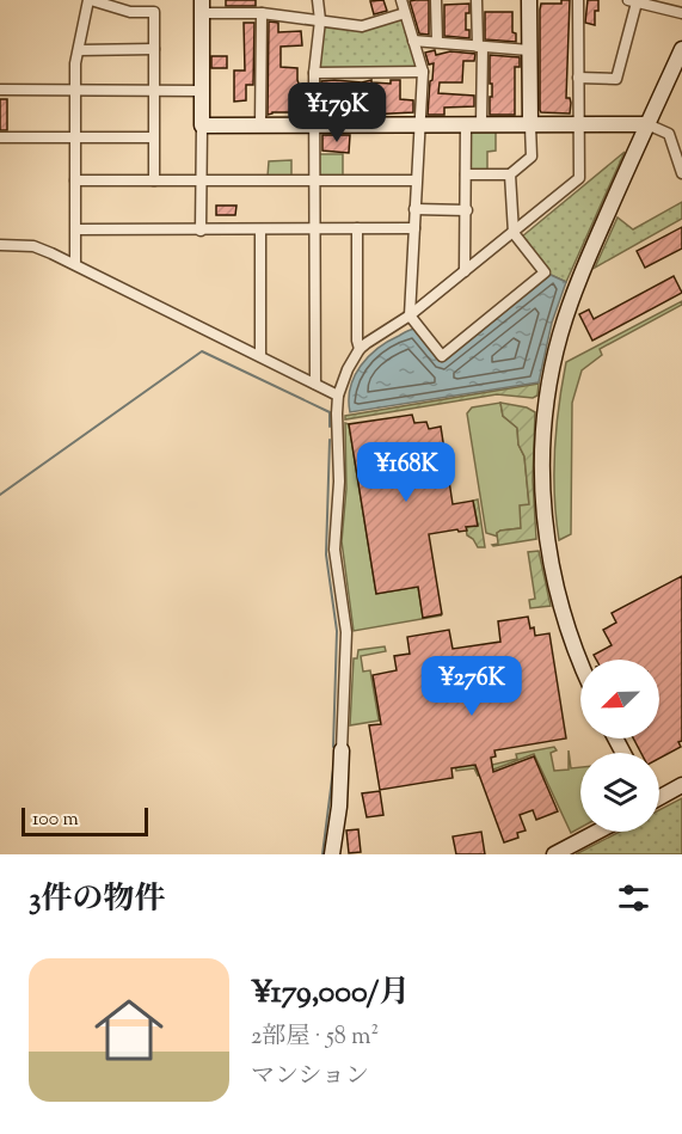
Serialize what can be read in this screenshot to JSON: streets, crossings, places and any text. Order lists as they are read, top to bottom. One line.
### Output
{"scale_bar":"100 m","north":"bottom left","page":{"price":["¥179K","¥168K","¥276K"],"scale":"100 m","heading":"3件の物件","list":[{"name":"¥179,000/月","note":"2部屋 · 58 m² · マンション"}]}}
